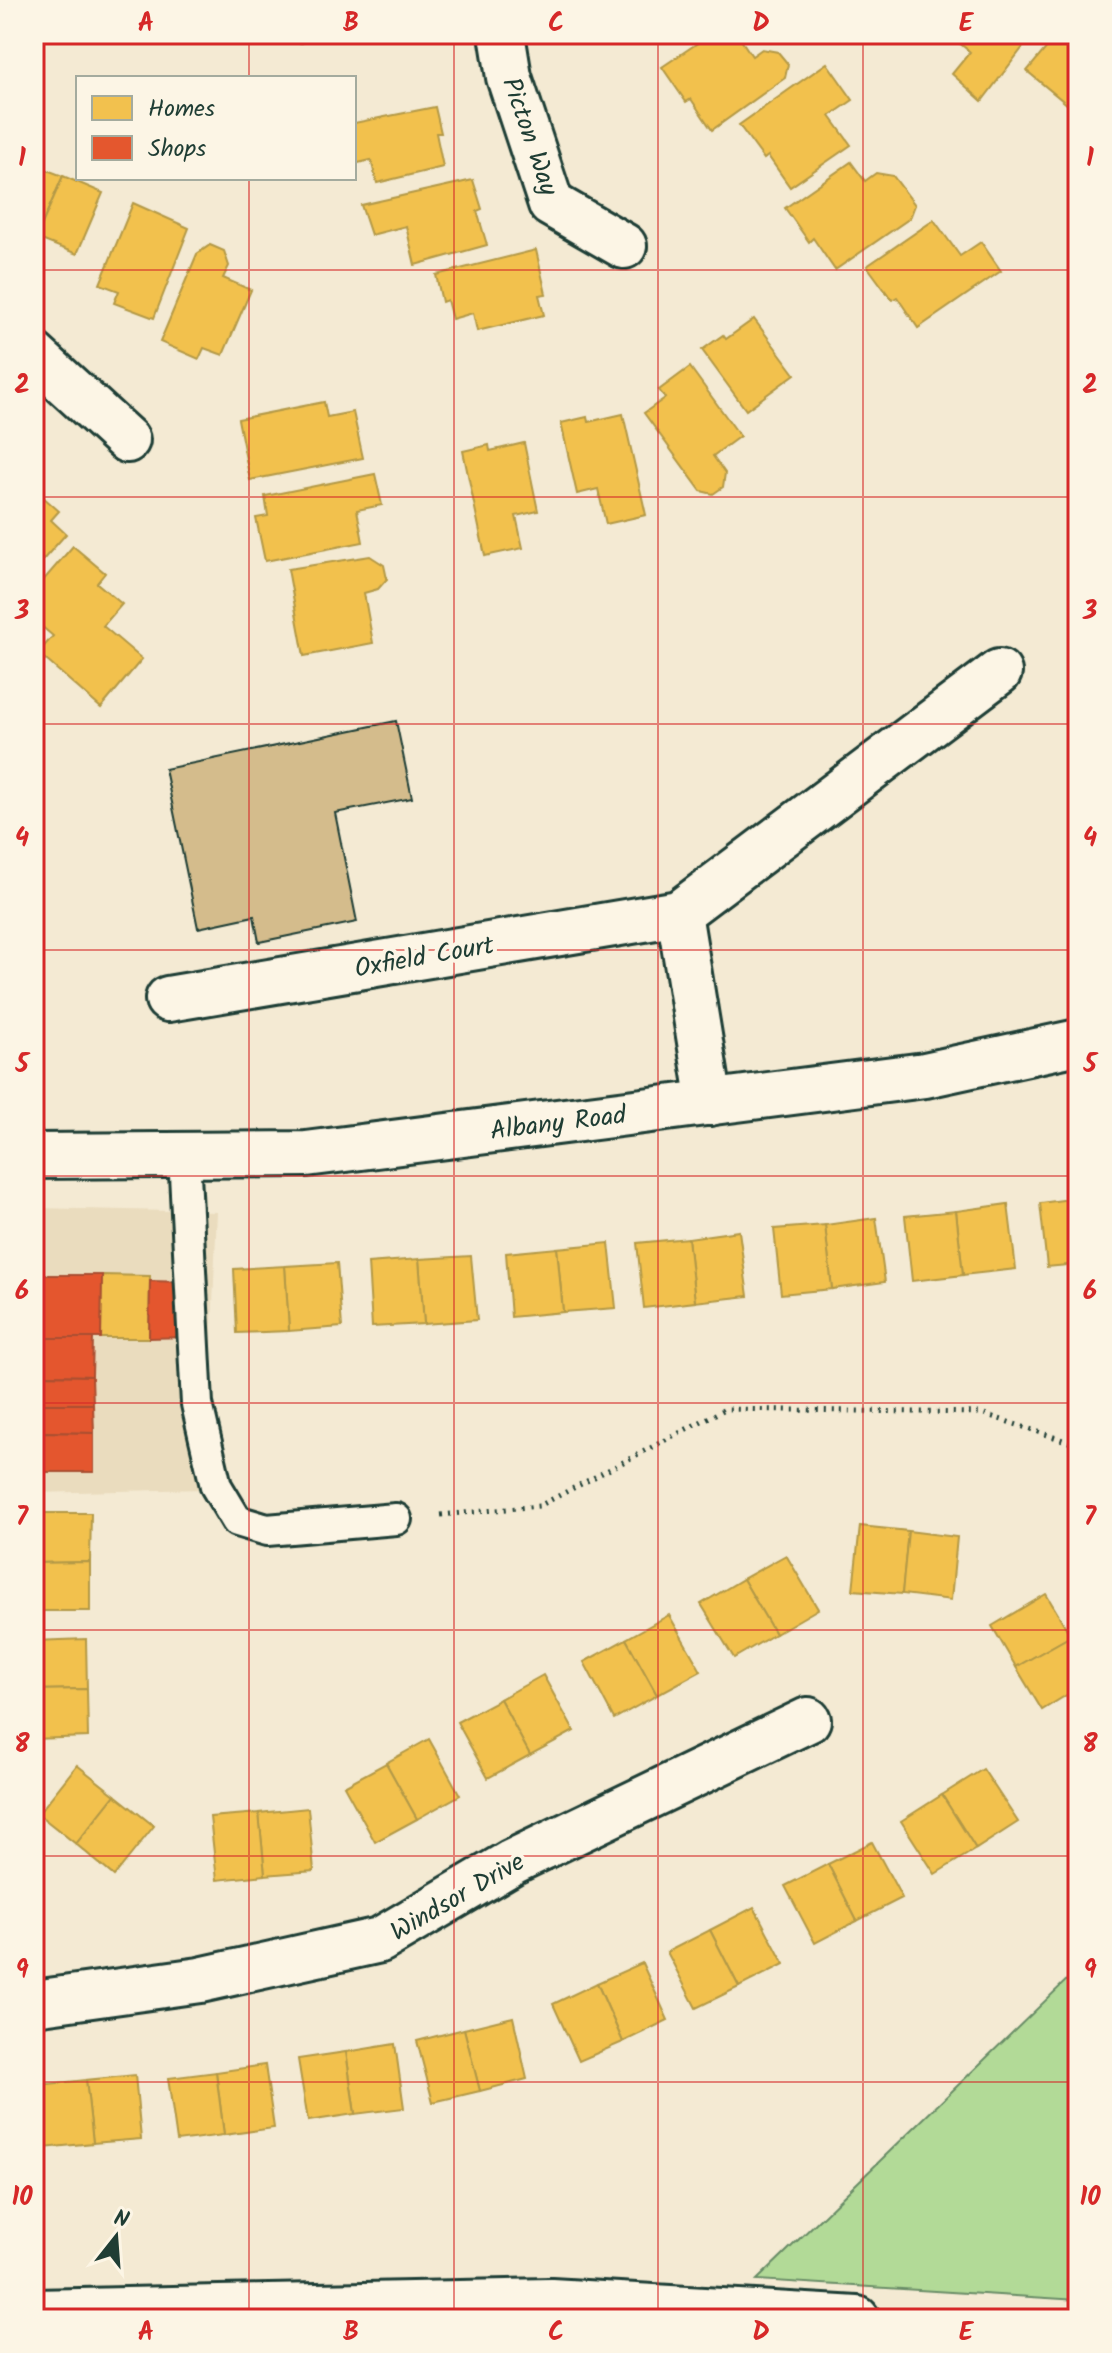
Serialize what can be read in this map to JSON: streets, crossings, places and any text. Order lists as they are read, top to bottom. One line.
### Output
{"streets":{"street":["Picton Way","Oxfield Court","Albany Road","Windsor Drive"]},"legend":["Homes","Shops"],"north":"top","grid":{"columns":["A","B","C","D","E"],"rows":["1","2","3","4","5","6","7","8","9","10"]}}
